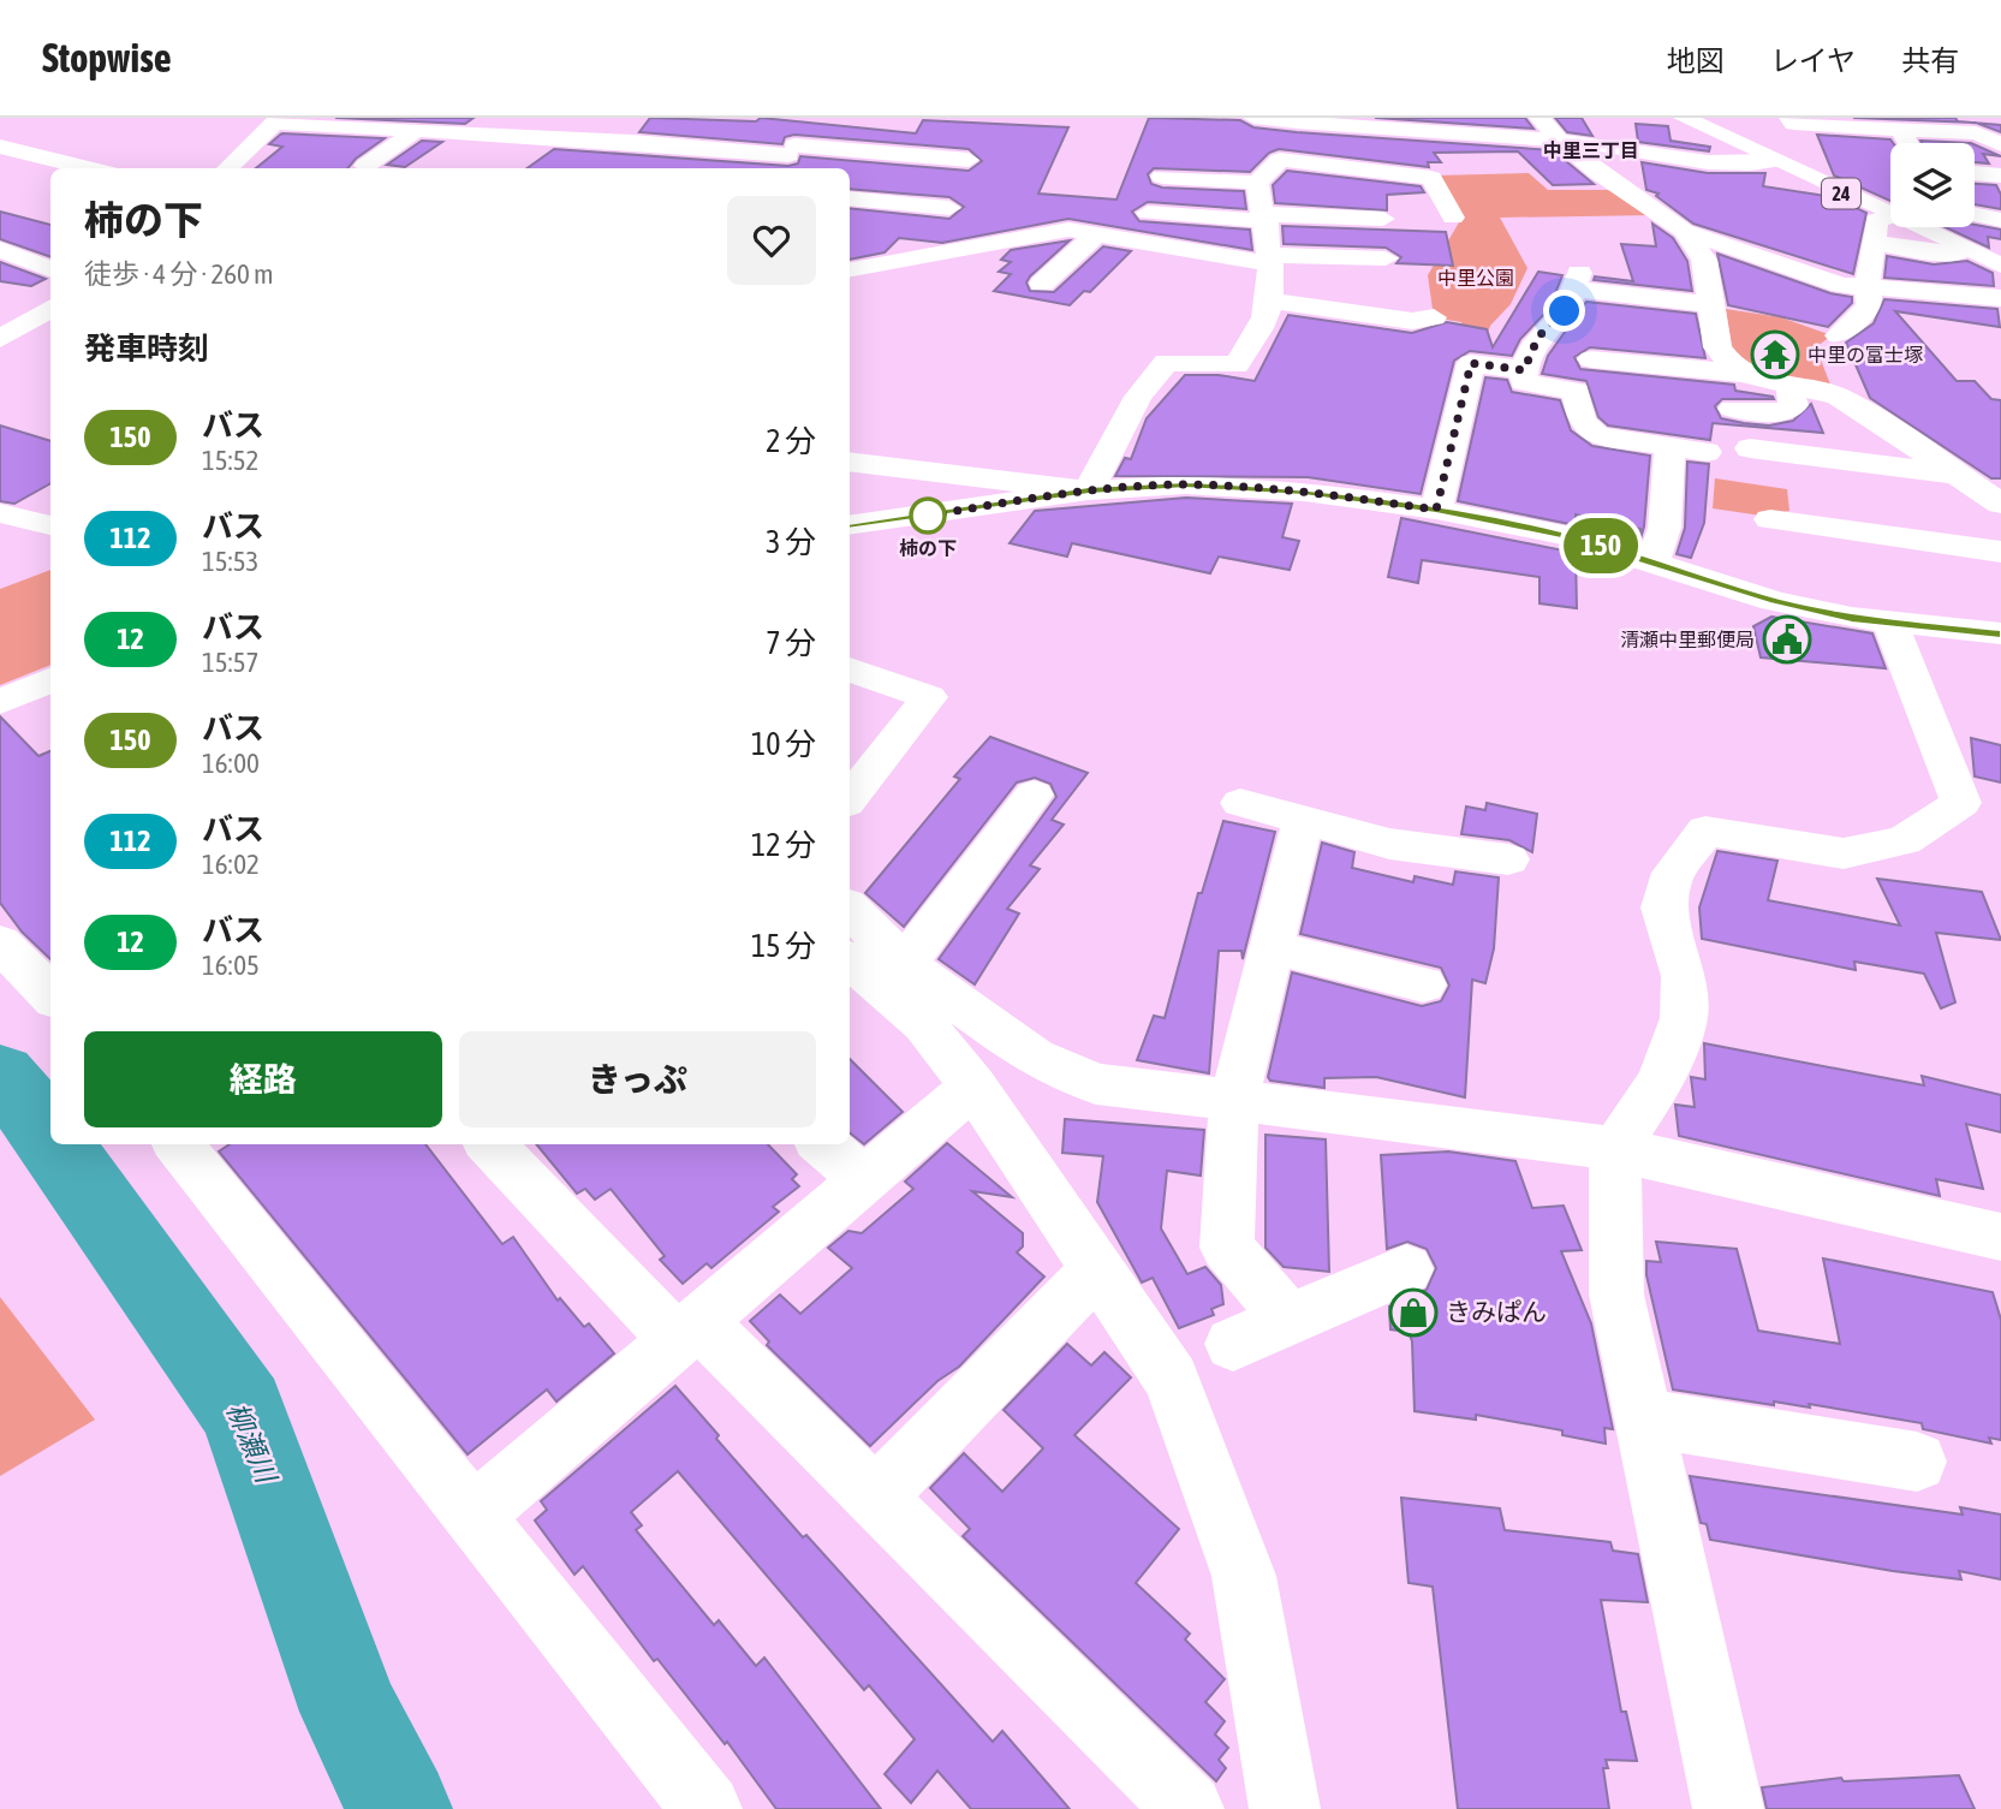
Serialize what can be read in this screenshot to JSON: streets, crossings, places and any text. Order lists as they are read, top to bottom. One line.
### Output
{"streets":{"street":["24"]},"districts":["中里三丁目"],"water":["柳瀬川"],"parks":["中里公園"],"places":{"temple":["中里の富士塚"],"other":["柿の下"],"public building":["清瀬中里郵便局"],"shop":["きみぱん"]},"lines":["bus line 150"],"page":{"header":"Stopwise","nav":["地図","レイヤ","共有"],"on_map":"150","heading":[["柿の下","徒歩 · 4 分 · 260 m"],"発車時刻"],"list":[{"mark":"150","name":"バス","note":"15:52","value":"2 分"},{"mark":"112","name":"バス","note":"15:53","value":"3 分"},{"mark":"12","name":"バス","note":"15:57","value":"7 分"},{"mark":"150","name":"バス","note":"16:00","value":"10 分"},{"mark":"112","name":"バス","note":"16:02","value":"12 分"},{"mark":"12","name":"バス","note":"16:05","value":"15 分"}],"buttons":["経路","きっぷ"]}}
